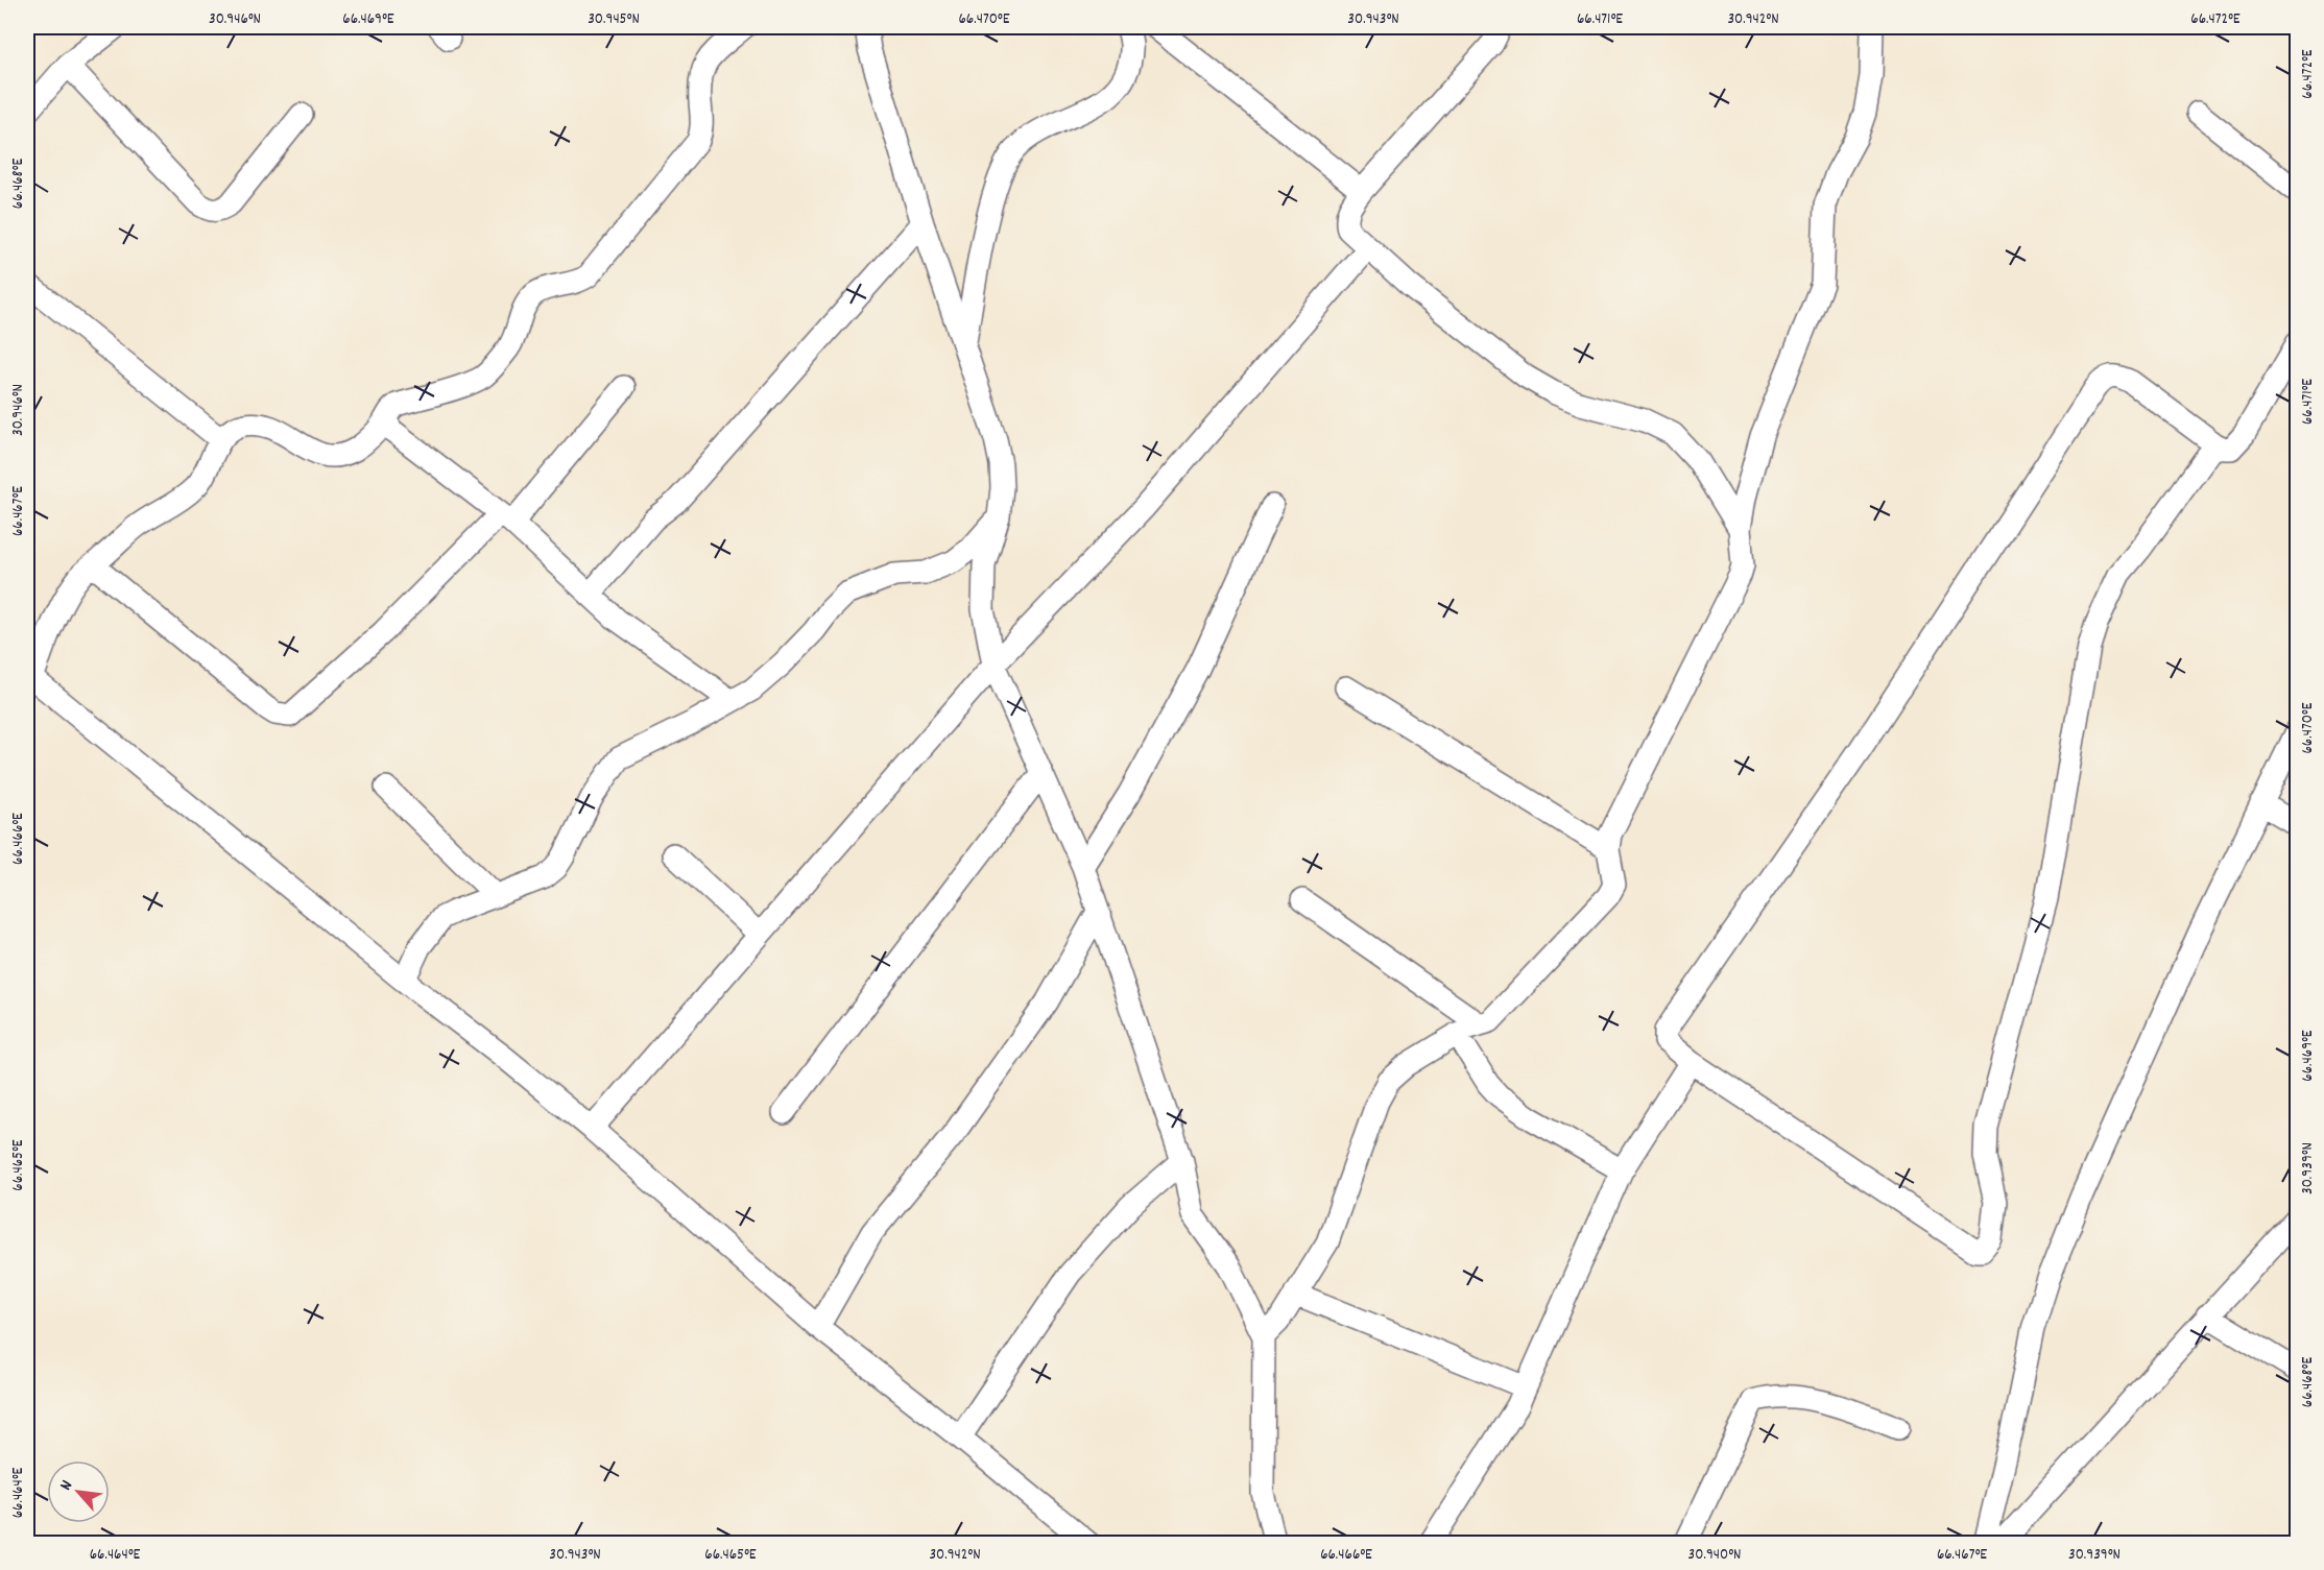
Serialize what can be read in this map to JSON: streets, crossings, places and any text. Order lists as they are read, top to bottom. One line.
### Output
{"north":"top left","coordinates":["30.946°N","66.469°E","30.945°N","66.470°E","30.943°N","66.471°E","30.942°N","66.472°E","66.468°E","66.467°E","66.466°E","66.465°E","30.939°N","66.464°E","30.940°N"]}
